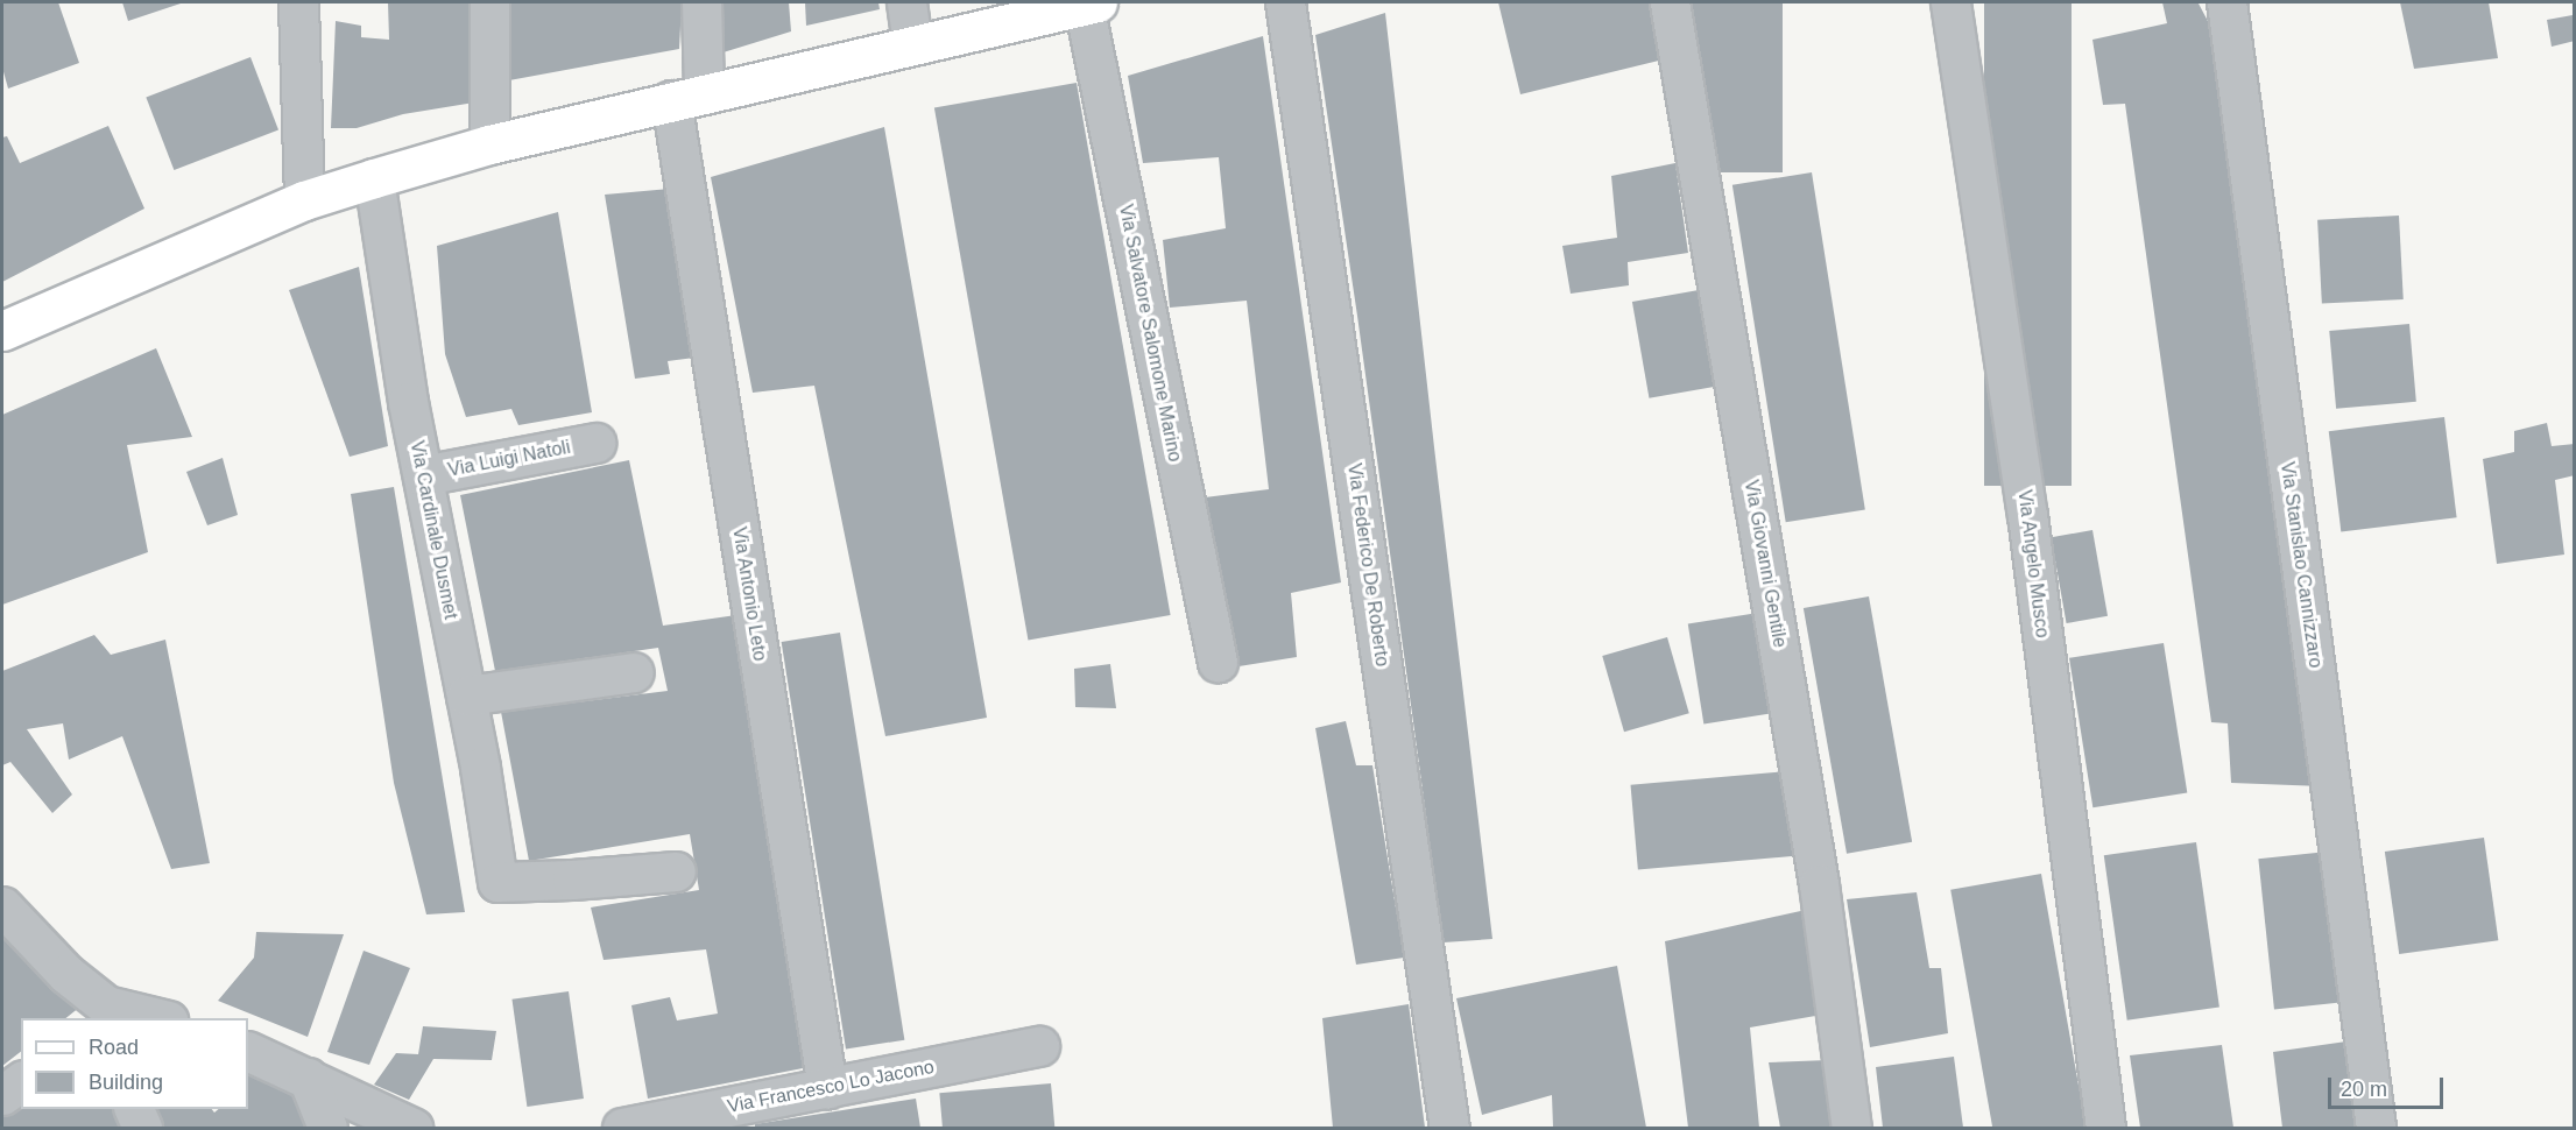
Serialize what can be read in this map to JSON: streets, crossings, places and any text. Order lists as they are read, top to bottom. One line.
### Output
{"streets":{"street":["Via Salvatore Salomone Marino","Via Luigi Natoli","Via Cardinale Dusmet","Via Giovanni Gentile","Via Angelo Musco","Via Federico De Roberto","Via Stanislao Cannizzaro","Via Antonio Leto","Via Francesco Lo Jacono"]},"crossings":[["Via Luigi Natoli","Via Cardinale Dusmet"],["Via Antonio Leto","Via Francesco Lo Jacono"]],"legend":["Road","Building"],"scale_bar":"20 m"}
